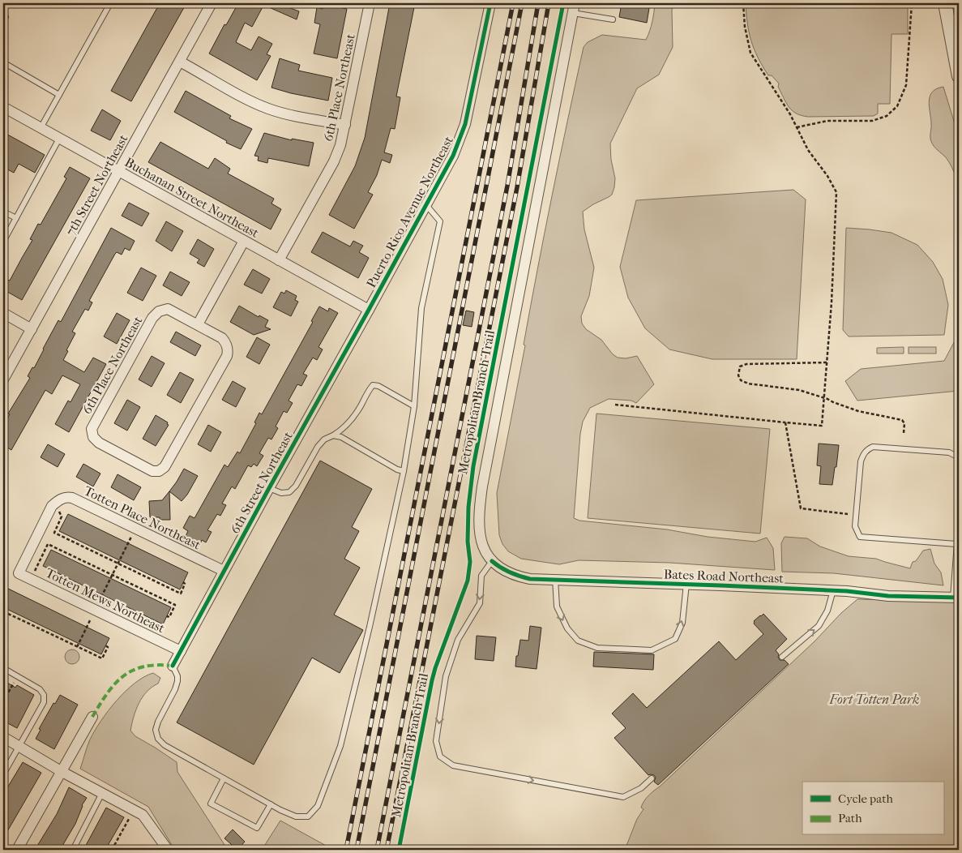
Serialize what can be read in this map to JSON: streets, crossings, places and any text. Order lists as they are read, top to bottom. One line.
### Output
{"streets":{"street":["6th Place Northeast","7th Street Northeast","Buchanan Street Northeast","Puerto Rico Avenue Northeast","6th Street Northeast","Totten Place Northeast","Bates Road Northeast","Totten Mews Northeast"],"cycle path":["Metropolitan Branch Trail"]},"crossings":[["6th Place Northeast","Buchanan Street Northeast"],["7th Street Northeast","Buchanan Street Northeast"],["Buchanan Street Northeast","Puerto Rico Avenue Northeast"],["Buchanan Street Northeast","6th Street Northeast"],["Puerto Rico Avenue Northeast","6th Street Northeast"],["6th Street Northeast","Totten Place Northeast"],["6th Street Northeast","Totten Mews Northeast"],["Totten Place Northeast","Totten Mews Northeast"]],"parks":["Fort Totten Park"],"legend":["Cycle path","Path"]}
